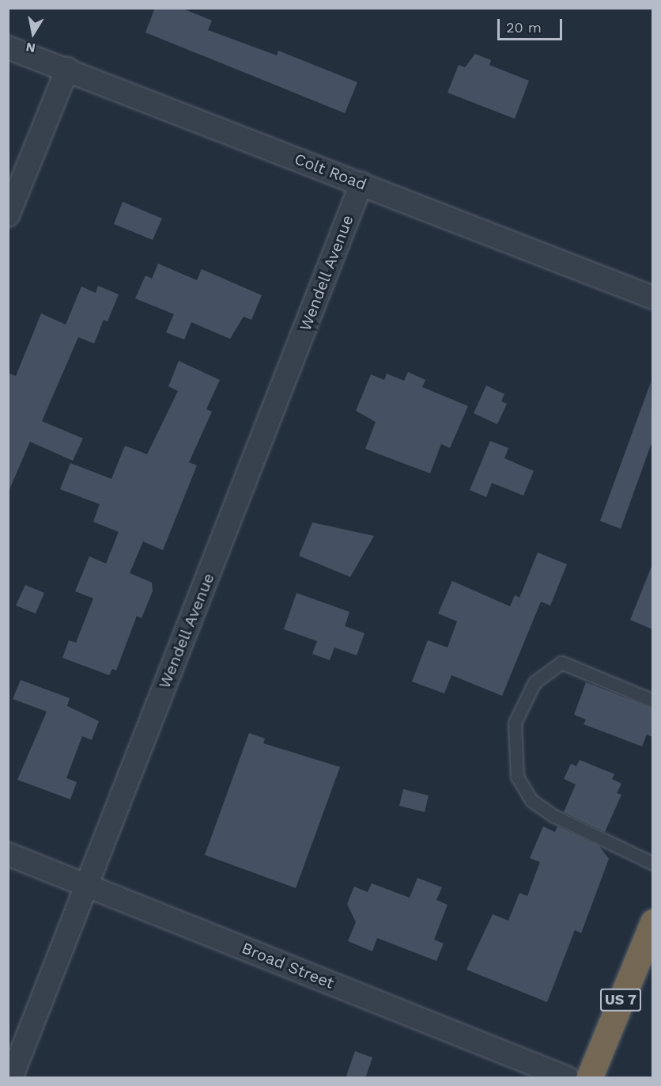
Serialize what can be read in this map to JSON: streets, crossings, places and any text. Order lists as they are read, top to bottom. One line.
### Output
{"streets":{"highway":["US 7"],"street":["Colt Road","Wendell Avenue","Broad Street"]},"crossings":[["Colt Road","Wendell Avenue"],["Wendell Avenue","Broad Street"]],"scale_bar":"20 m","north":"bottom"}
